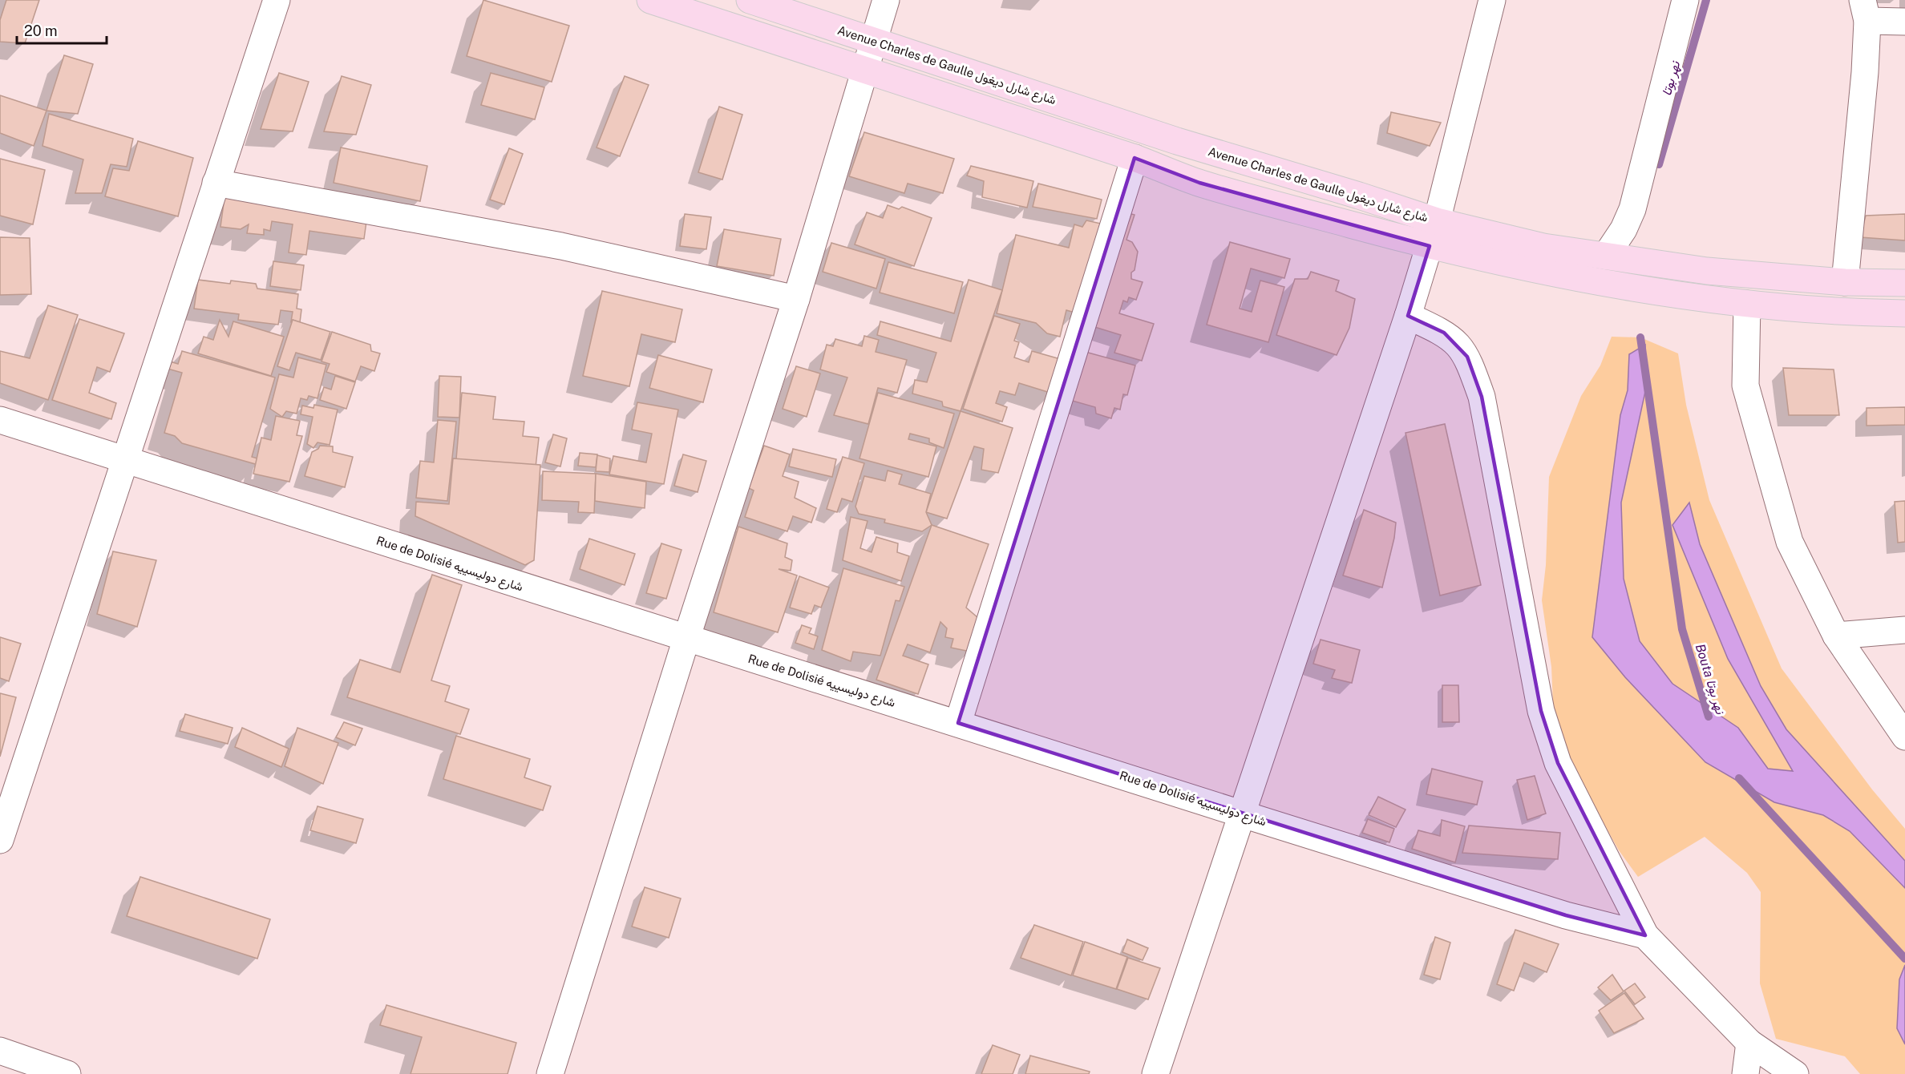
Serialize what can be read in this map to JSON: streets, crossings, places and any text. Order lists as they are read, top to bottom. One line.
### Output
{"streets":{"main road":["Avenue Charles de Gaulle شارع شارل ديغول"],"street":["Rue de Dolisié شارع دوليسييه"]},"water":["نهر بوتا","Bouta نهر بوتا"],"scale_bar":"20 m"}
